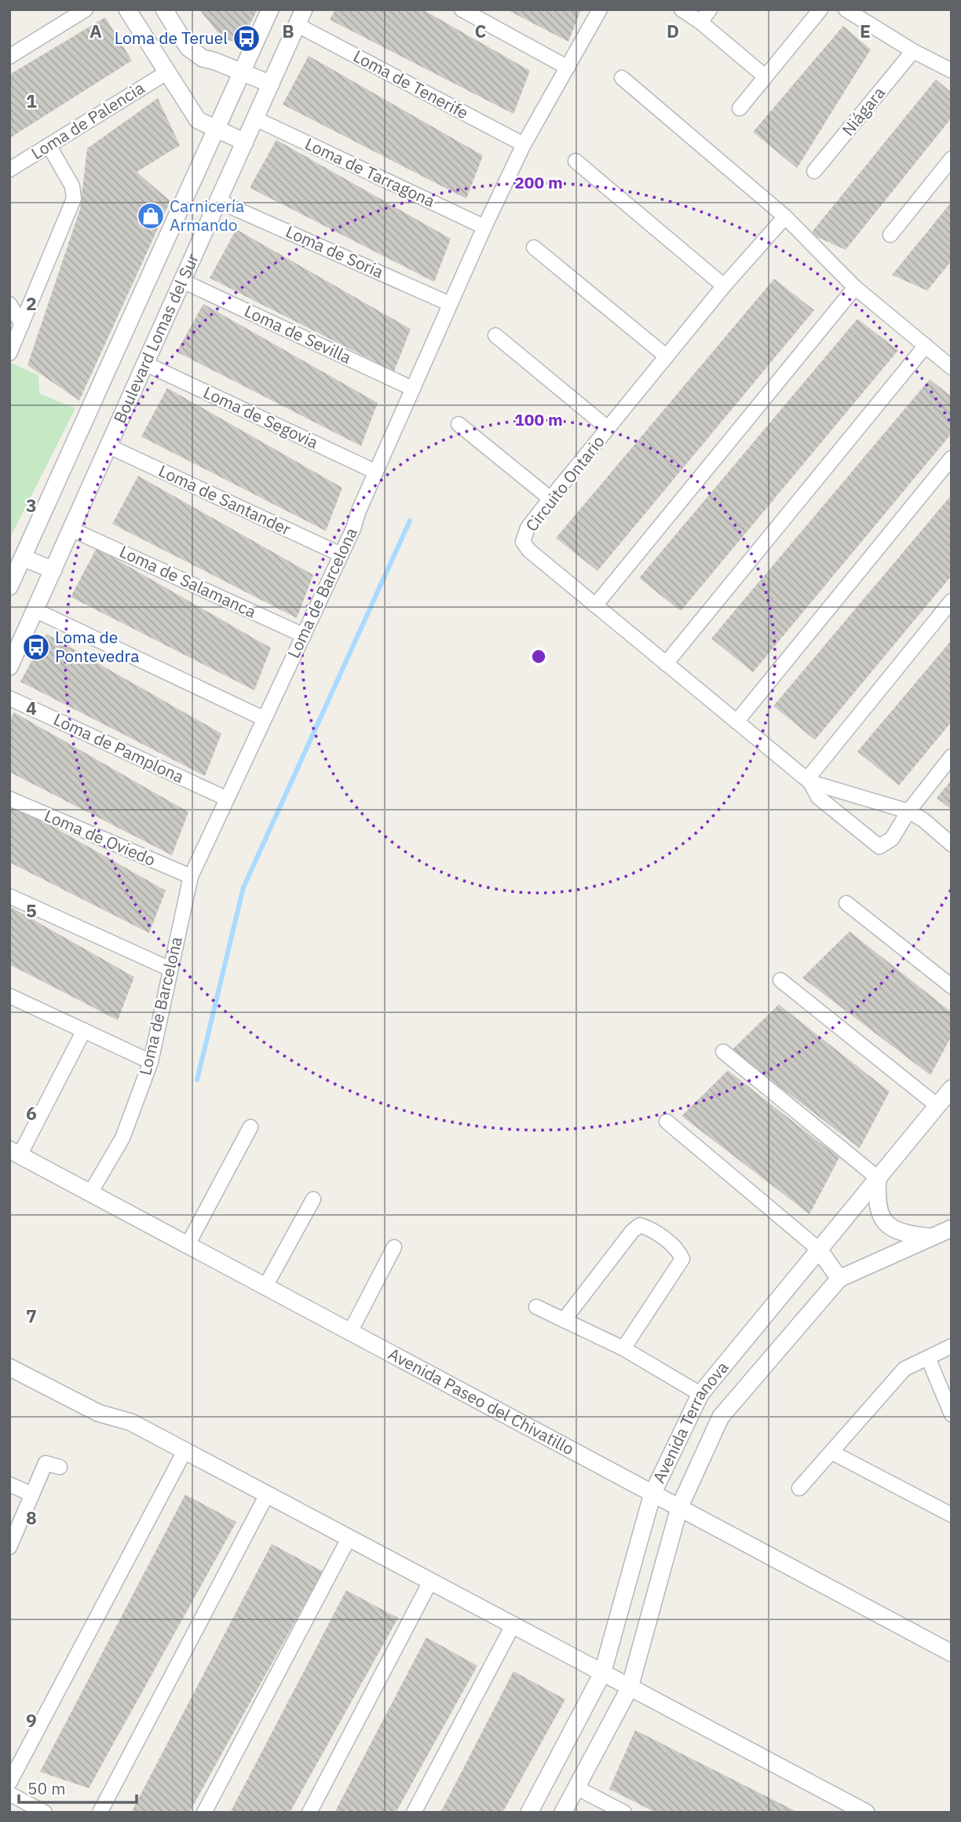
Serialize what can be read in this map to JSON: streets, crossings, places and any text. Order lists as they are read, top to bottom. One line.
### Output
{"streets":{"street":["Loma de Tenerife","Niágara","Loma de Palencia","Loma de Tarragona","Loma de Soria","Loma de Sevilla","Boulevard Lomas del Sur","Loma de Segovia","Circuito Ontario","Loma de Santander","Loma de Salamanca","Loma de Barcelona","Loma de Pamplona","Loma de Oviedo","Avenida Paseo del Chivatillo","Avenida Terranova"]},"crossings":[["Loma de Tenerife","Boulevard Lomas del Sur"],["Loma de Tenerife","Loma de Barcelona"],["Loma de Tarragona","Boulevard Lomas del Sur"],["Loma de Tarragona","Loma de Barcelona"],["Loma de Soria","Boulevard Lomas del Sur"],["Loma de Soria","Loma de Barcelona"],["Loma de Sevilla","Boulevard Lomas del Sur"],["Loma de Sevilla","Loma de Barcelona"],["Boulevard Lomas del Sur","Loma de Segovia"],["Boulevard Lomas del Sur","Loma de Santander"],["Boulevard Lomas del Sur","Loma de Salamanca"],["Loma de Segovia","Loma de Barcelona"],["Loma de Santander","Loma de Barcelona"],["Loma de Salamanca","Loma de Barcelona"],["Loma de Barcelona","Loma de Pamplona"],["Loma de Barcelona","Loma de Oviedo"],["Loma de Barcelona","Avenida Paseo del Chivatillo"],["Avenida Paseo del Chivatillo","Avenida Terranova"]],"places":{"bus stop":["Loma de Teruel","Loma de Pontevedra"],"shop":["Carnicería Armando"]},"scale_bar":"50 m","grid":{"columns":["A","B","C","D","E"],"rows":["1","2","3","4","5","6","7","8","9"]},"rings":["200 m","100 m"]}
